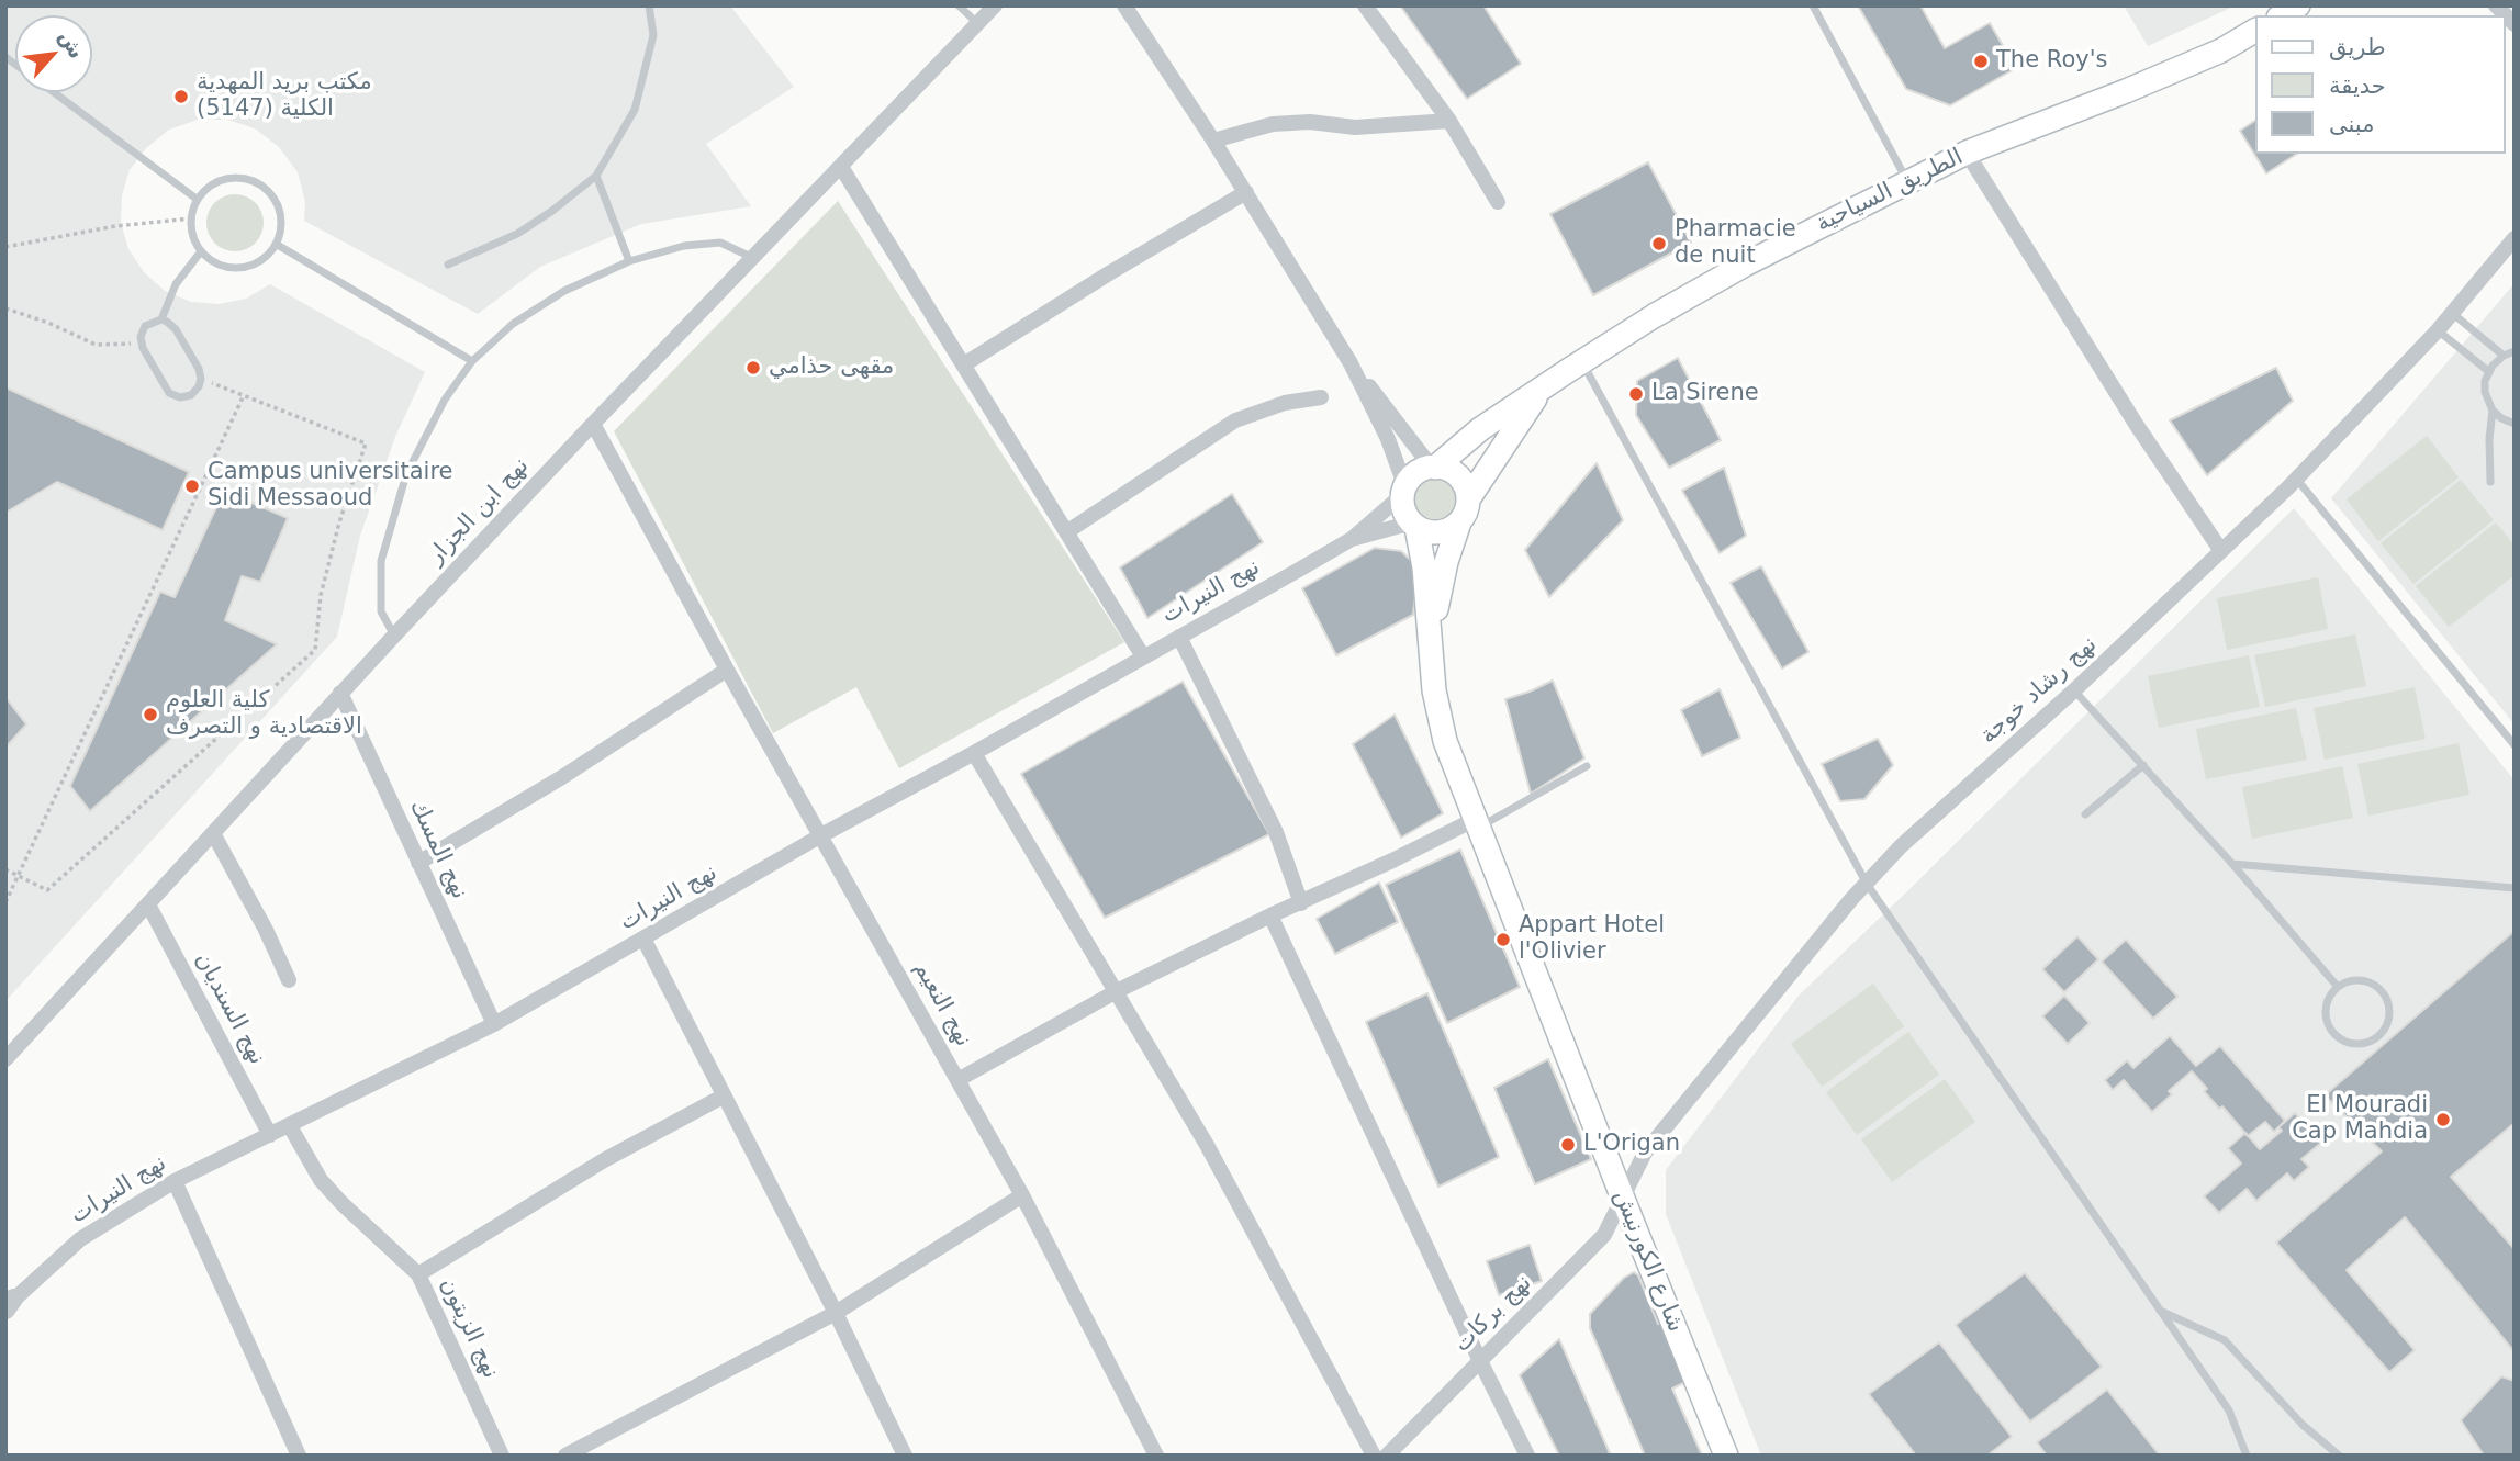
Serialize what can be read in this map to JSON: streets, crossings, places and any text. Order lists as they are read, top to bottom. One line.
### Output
{"streets":{"main road":["الطريق السياحية","شارع الكورنيش"],"street":["نهج ابن الجزار","نهج النيرات","نهج رشاد خوجة","نهج المسك","نهج النعيم","نهج السنديان","نهج بركات","نهج الزيتون"]},"crossings":[["الطريق السياحية","شارع الكورنيش"],["نهج ابن الجزار","نهج المسك"],["نهج ابن الجزار","نهج النعيم"],["نهج ابن الجزار","نهج السنديان"],["نهج النيرات","نهج المسك"],["نهج النيرات","نهج النعيم"],["نهج النيرات","نهج السنديان"],["نهج النيرات","نهج الزيتون"],["نهج رشاد خوجة","شارع الكورنيش"],["نهج رشاد خوجة","نهج بركات"],["شارع الكورنيش","نهج بركات"]],"places":["The Roy's","مكتب بريد المهدية الكلية (5147)","Pharmacie de nuit","مقهى حذامي","La Sirene","Campus universitaire Sidi Messaoud","كلية العلوم الاقتصادية و التصرف","Appart Hotel l'Olivier","El Mouradi Cap Mahdia","L'Origan"],"legend":["طريق","حديقة","مبنى"],"north":"top right"}
